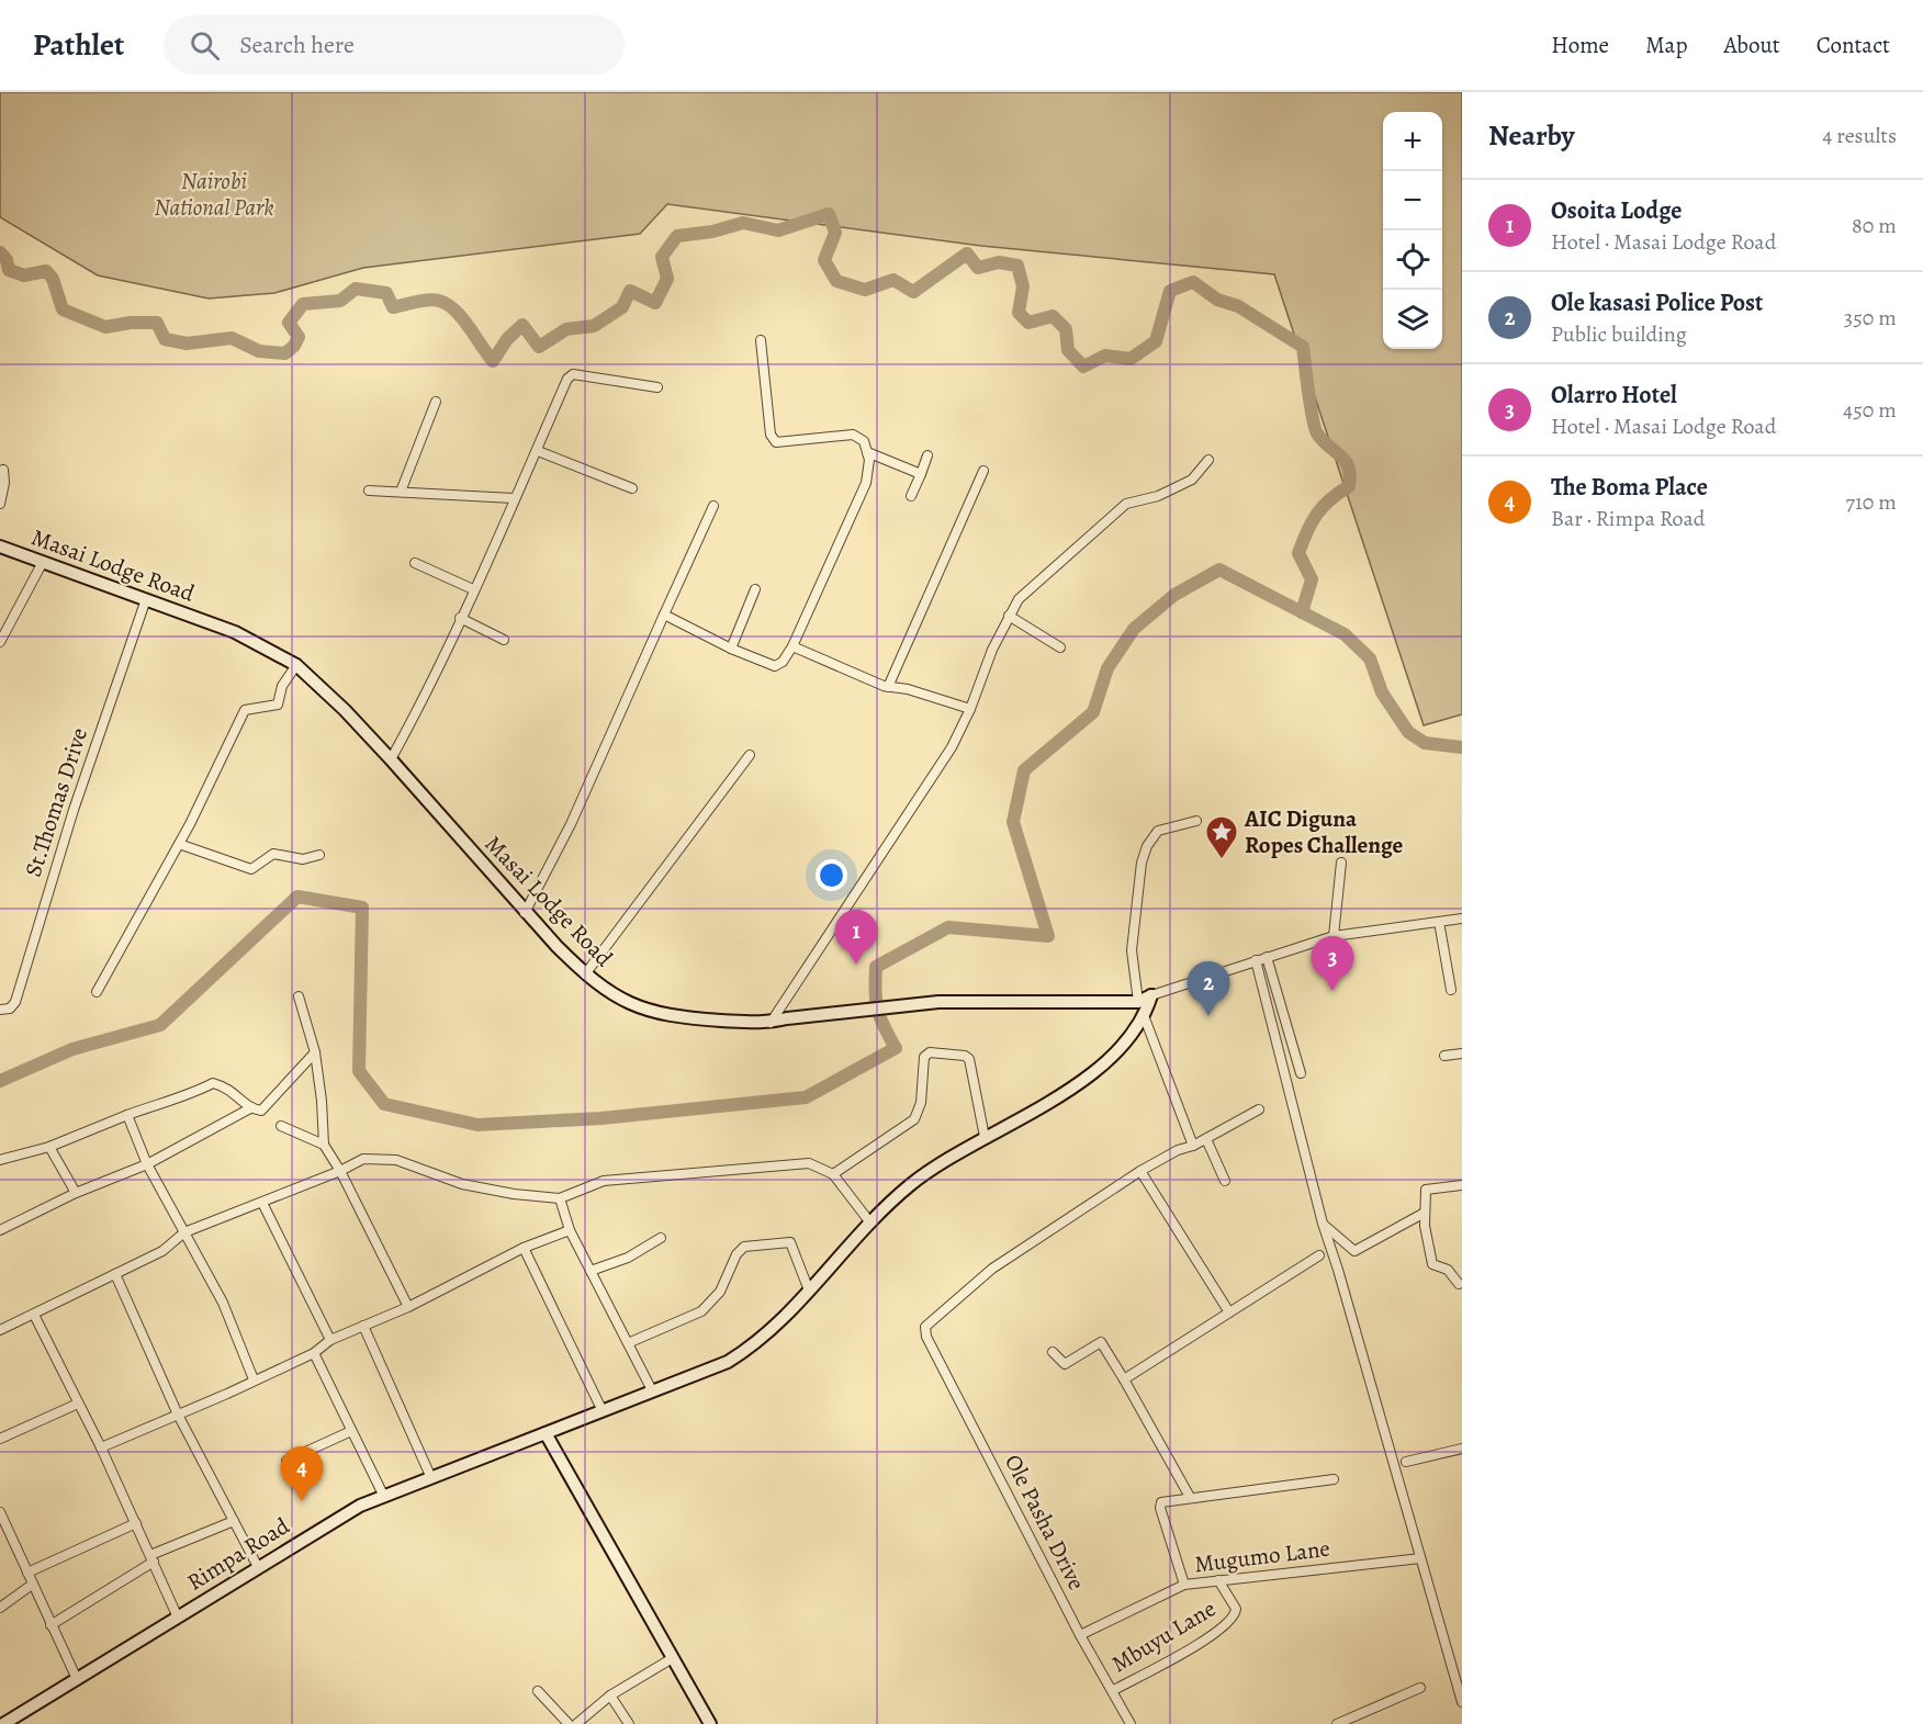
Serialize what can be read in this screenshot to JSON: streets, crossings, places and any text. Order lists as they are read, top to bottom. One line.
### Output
{"streets":{"street":["Masai Lodge Road","St.Thomas Drive","Ole Pasha Drive","Rimpa Road","Mugumo Lane","Mbuyu Lane"]},"crossings":[["Masai Lodge Road","St.Thomas Drive"],["Ole Pasha Drive","Mugumo Lane"],["Ole Pasha Drive","Mbuyu Lane"],["Mugumo Lane","Mbuyu Lane"]],"parks":["Nairobi National Park"],"places":{"place":["AIC Diguna Ropes Challenge"]},"page":{"header":"Pathlet","search":"Search here","nav":["Home","Map","About","Contact"],"heading":["Nearby","4 results"],"map_buttons":["+","−"],"list":[{"mark":"1","name":"Osoita Lodge","note":"Hotel · Masai Lodge Road","value":"80 m"},{"mark":"2","name":"Ole kasasi Police Post","note":"Public building","value":"350 m"},{"mark":"3","name":"Olarro Hotel","note":"Hotel · Masai Lodge Road","value":"450 m"},{"mark":"4","name":"The Boma Place","note":"Bar · Rimpa Road","value":"710 m"}],"pins":["1","3","2","4"]}}
